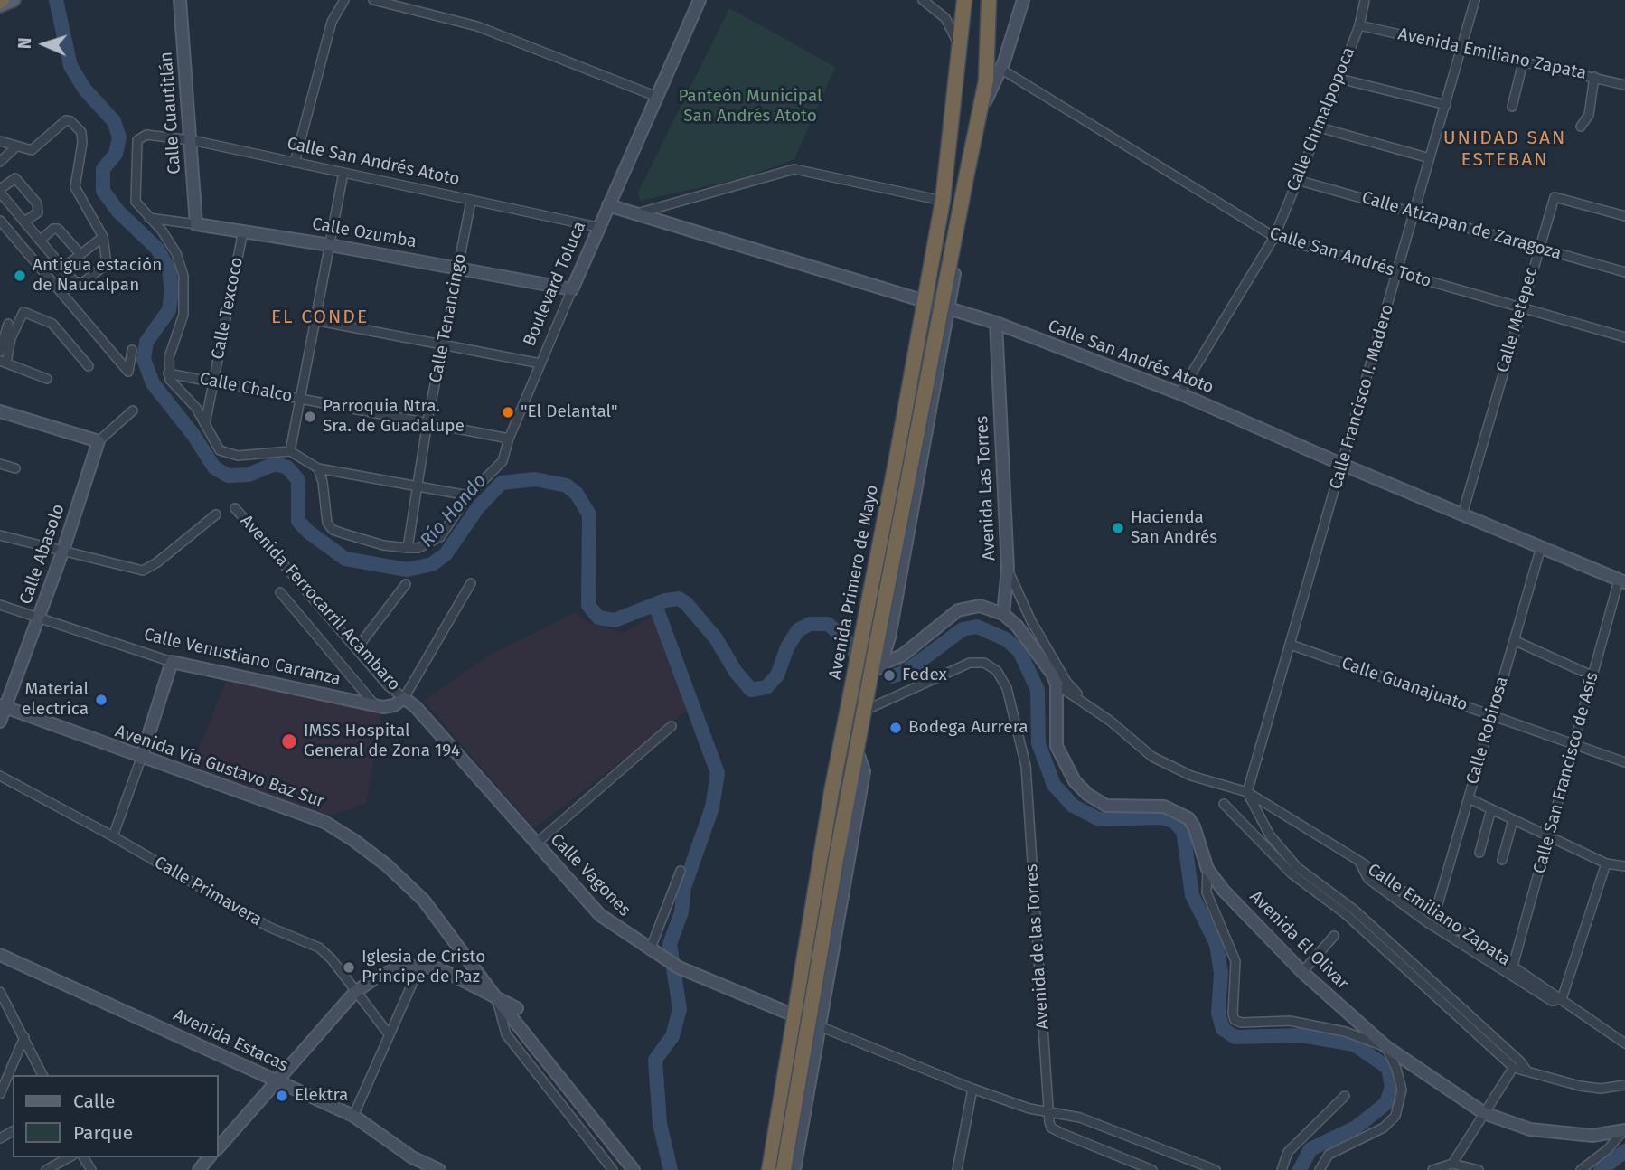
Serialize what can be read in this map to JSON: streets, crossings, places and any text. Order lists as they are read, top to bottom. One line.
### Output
{"streets":{"highway":["Avenida Primero de Mayo"],"street":["Avenida Emiliano Zapata","Calle Cuautitlán","Calle Chimalpopoca","Calle San Andrés Atoto","Calle Atizapan de Zaragoza","Calle Ozumba","Calle San Andrés Toto","Boulevard Toluca","Calle Texcoco","Calle Tenancingo","Calle Metepec","Calle Chalco","Calle Francisco I. Madero","Avenida Las Torres","Calle Abasolo","Avenida Ferrocarril Acambaro","Calle Venustiano Carranza","Calle Guanajuato","Calle Robirosa","Avenida Vía Gustavo Baz Sur","Calle San Francisco de Asís","Calle Vagones","Calle Primavera","Calle Emiliano Zapata","Avenida El Olivar","Avenida de las Torres","Avenida Estacas"]},"crossings":[["Avenida Emiliano Zapata","Calle Chimalpopoca"],["Avenida Emiliano Zapata","Calle Francisco I. Madero"],["Calle Cuautitlán","Calle San Andrés Atoto"],["Calle Cuautitlán","Calle Ozumba"],["Calle Chimalpopoca","Calle San Andrés Atoto"],["Calle Chimalpopoca","Calle Atizapan de Zaragoza"],["Calle Chimalpopoca","Calle San Andrés Toto"],["Calle San Andrés Atoto","Calle Ozumba"],["Calle San Andrés Atoto","Boulevard Toluca"],["Calle San Andrés Atoto","Calle Tenancingo"],["Calle San Andrés Atoto","Calle Metepec"],["Calle San Andrés Atoto","Calle Francisco I. Madero"],["Calle San Andrés Atoto","Avenida Las Torres"],["Calle San Andrés Atoto","Avenida Primero de Mayo"],["Calle San Andrés Atoto","Calle Robirosa"],["Calle San Andrés Atoto","Calle San Francisco de Asís"],["Calle Atizapan de Zaragoza","Calle Metepec"],["Calle Atizapan de Zaragoza","Calle Francisco I. Madero"],["Calle Ozumba","Boulevard Toluca"],["Calle Ozumba","Calle Texcoco"],["Calle Ozumba","Calle Tenancingo"],["Calle San Andrés Toto","Calle Metepec"],["Calle San Andrés Toto","Calle Francisco I. Madero"],["Calle San Andrés Toto","Avenida Primero de Mayo"],["Boulevard Toluca","Calle Tenancingo"],["Boulevard Toluca","Calle Chalco"],["Calle Texcoco","Calle Chalco"],["Calle Tenancingo","Calle Chalco"],["Calle Francisco I. Madero","Calle Guanajuato"],["Calle Francisco I. Madero","Calle Emiliano Zapata"],["Avenida Las Torres","Calle Emiliano Zapata"],["Calle Abasolo","Calle Venustiano Carranza"],["Calle Abasolo","Avenida Vía Gustavo Baz Sur"],["Avenida Primero de Mayo","Calle Vagones"],["Avenida Primero de Mayo","Avenida de las Torres"],["Avenida Ferrocarril Acambaro","Calle Venustiano Carranza"],["Avenida Ferrocarril Acambaro","Calle Vagones"],["Calle Venustiano Carranza","Calle Vagones"],["Calle Guanajuato","Calle Robirosa"],["Calle Guanajuato","Calle San Francisco de Asís"],["Calle Robirosa","Calle Emiliano Zapata"],["Calle San Francisco de Asís","Calle Emiliano Zapata"],["Calle Emiliano Zapata","Avenida El Olivar"]],"districts":["UNIDAD SAN ESTEBAN","EL CONDE"],"water":["Río Hondo"],"parks":["Panteón Municipal San Andrés Atoto"],"places":["Antigua estación de Naucalpan","\"El Delantal\"","Parroquia Ntra. Sra. de Guadalupe","Hacienda San Andrés","Fedex","Material electrica","Bodega Aurrera","IMSS Hospital General de Zona 194","Iglesia de Cristo Principe de Paz","Elektra"],"legend":["Calle","Parque"],"north":"left"}
